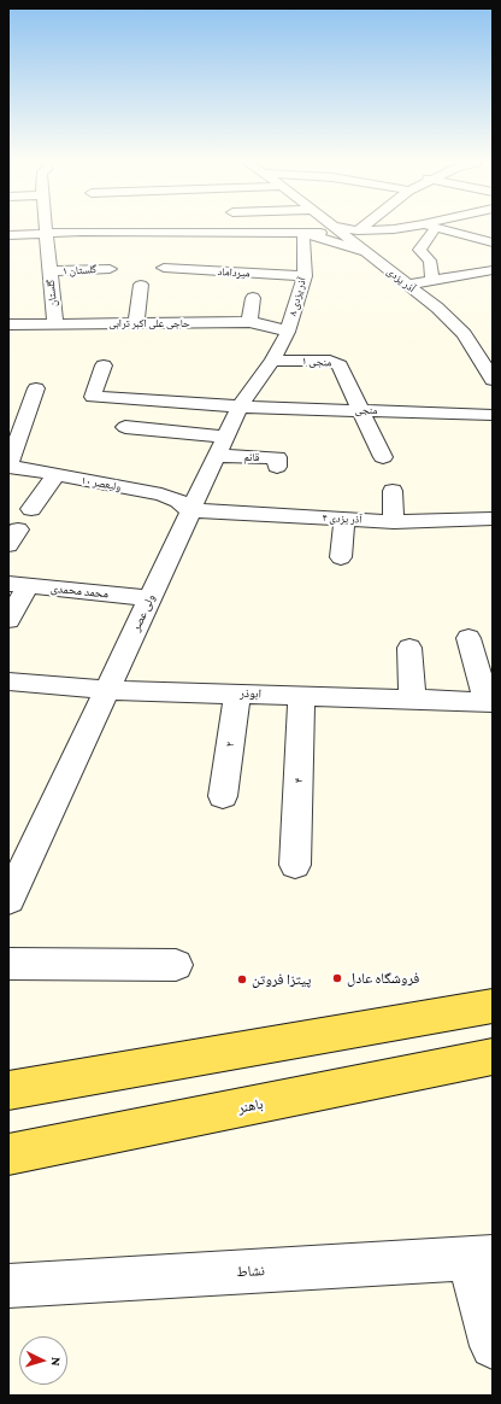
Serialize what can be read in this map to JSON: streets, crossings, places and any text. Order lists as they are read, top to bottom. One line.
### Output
{"streets":{"main road":["باهنر"],"street":["گلستان ۱","میرداماد","آذر یزدی","گلستان","۸ آذر یزدی","حاجی علی اکبر ترابی","منجی ۱","منجی","قائم","۱۰ ولیعصر","۴ آذر یزدی","محمد محمدی","ولی عصر","ابوذر","۲","۴","نشاط"]},"crossings":[["گلستان ۱","گلستان"],["میرداماد","۸ آذر یزدی"],["گلستان","حاجی علی اکبر ترابی"],["۸ آذر یزدی","حاجی علی اکبر ترابی"],["۸ آذر یزدی","ولی عصر"],["حاجی علی اکبر ترابی","ولی عصر"],["منجی ۱","منجی"],["منجی ۱","ولی عصر"],["منجی","ولی عصر"],["قائم","ولی عصر"],["۱۰ ولیعصر","۴ آذر یزدی"],["۱۰ ولیعصر","ولی عصر"],["۴ آذر یزدی","ولی عصر"],["محمد محمدی","ولی عصر"],["ولی عصر","ابوذر"],["ابوذر","۲"],["ابوذر","۴"]],"places":["فروشگاه عادل","پیتزا فروتن"],"north":"right"}
